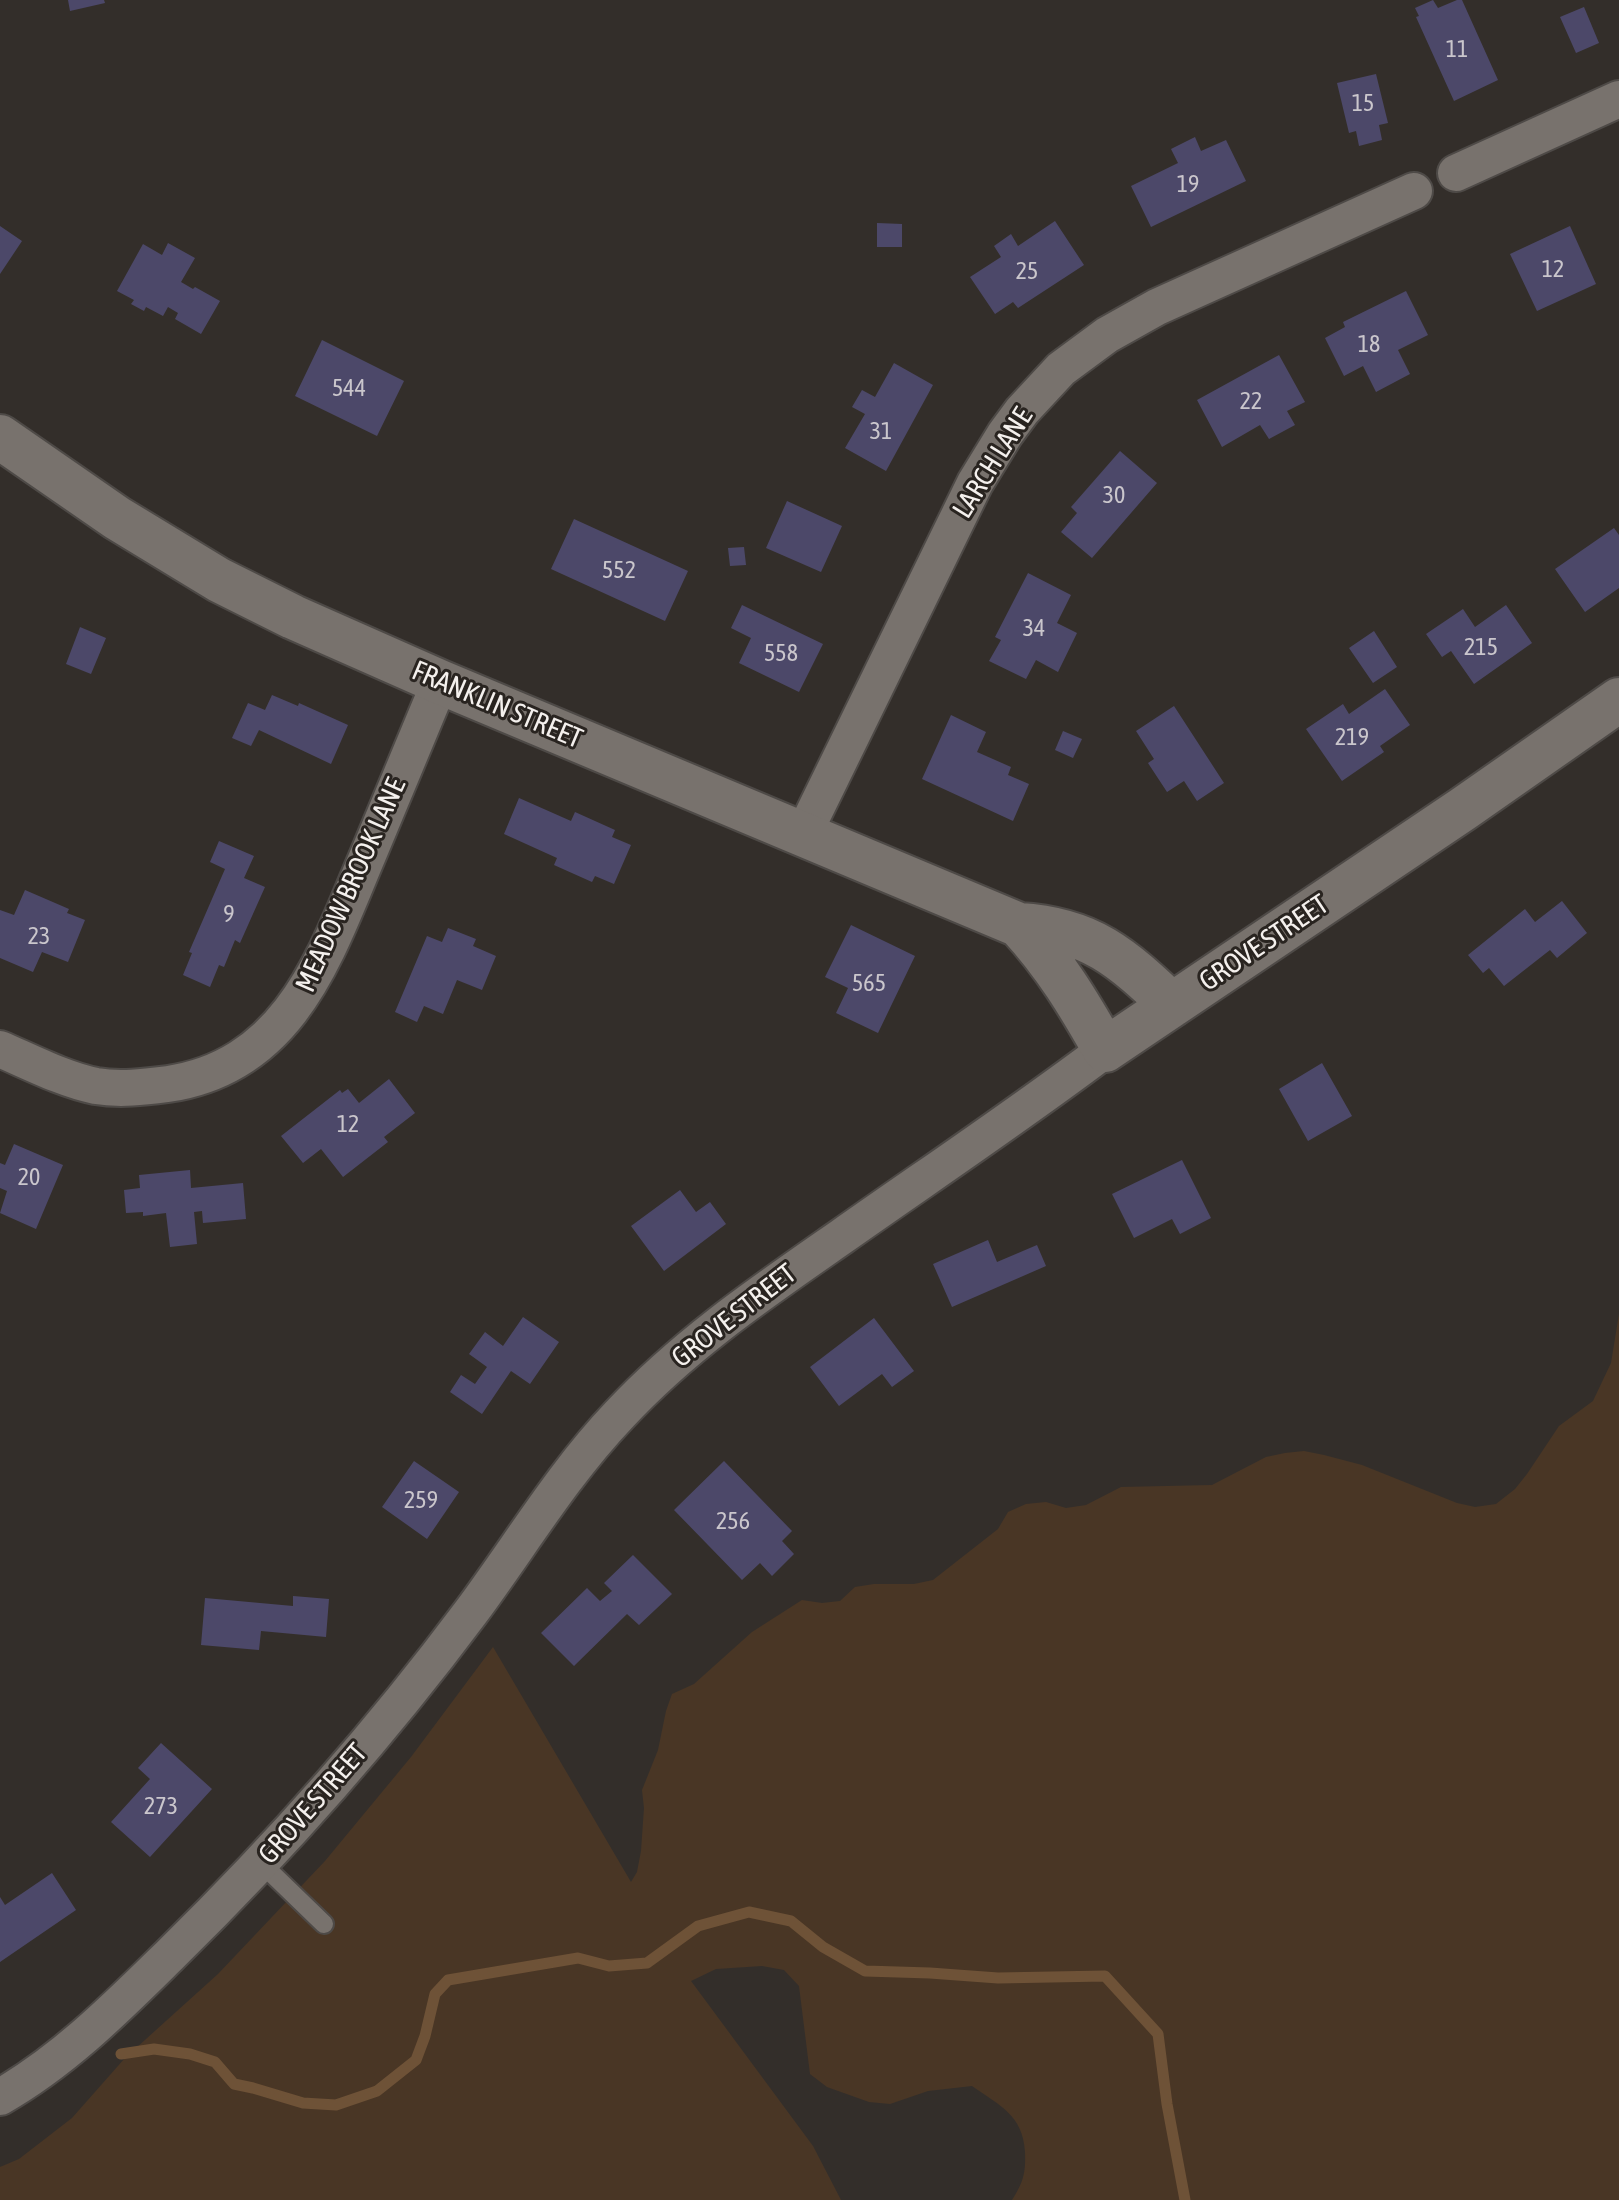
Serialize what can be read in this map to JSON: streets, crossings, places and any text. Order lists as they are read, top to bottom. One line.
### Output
{"streets":{"main road":["FRANKLIN STREET","GROVE STREET"],"street":["LARCH LANE","MEADOW BROOK LANE"]},"crossings":[["LARCH LANE","FRANKLIN STREET"],["FRANKLIN STREET","MEADOW BROOK LANE"],["FRANKLIN STREET","GROVE STREET"]],"house_numbers":["11","15","19","12","25","18","544","22","31","30","552","34","215","558","219","9","23","565","12","20","259","256","273"]}
